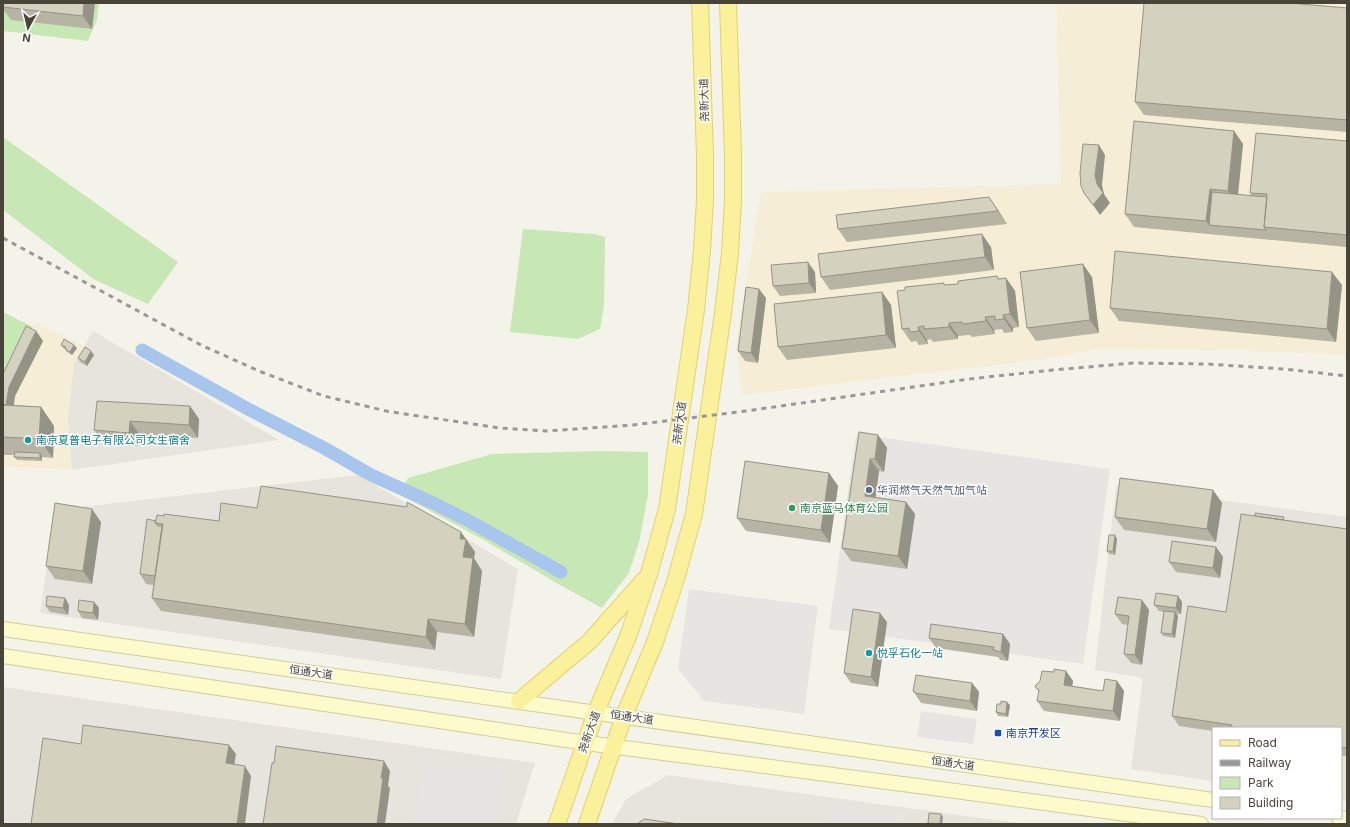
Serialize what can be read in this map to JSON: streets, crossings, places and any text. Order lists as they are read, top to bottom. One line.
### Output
{"streets":{"main road":["尧新大道","恒通大道"]},"crossings":[["尧新大道","恒通大道"]],"places":{"other":["南京夏普电子有限公司女生宿舍","华润燃气天然气加气站","南京蓝马体育公园","悦孚石化一站"],"transit":["南京开发区"]},"legend":["Road","Railway","Park","Building"],"north":"bottom"}
